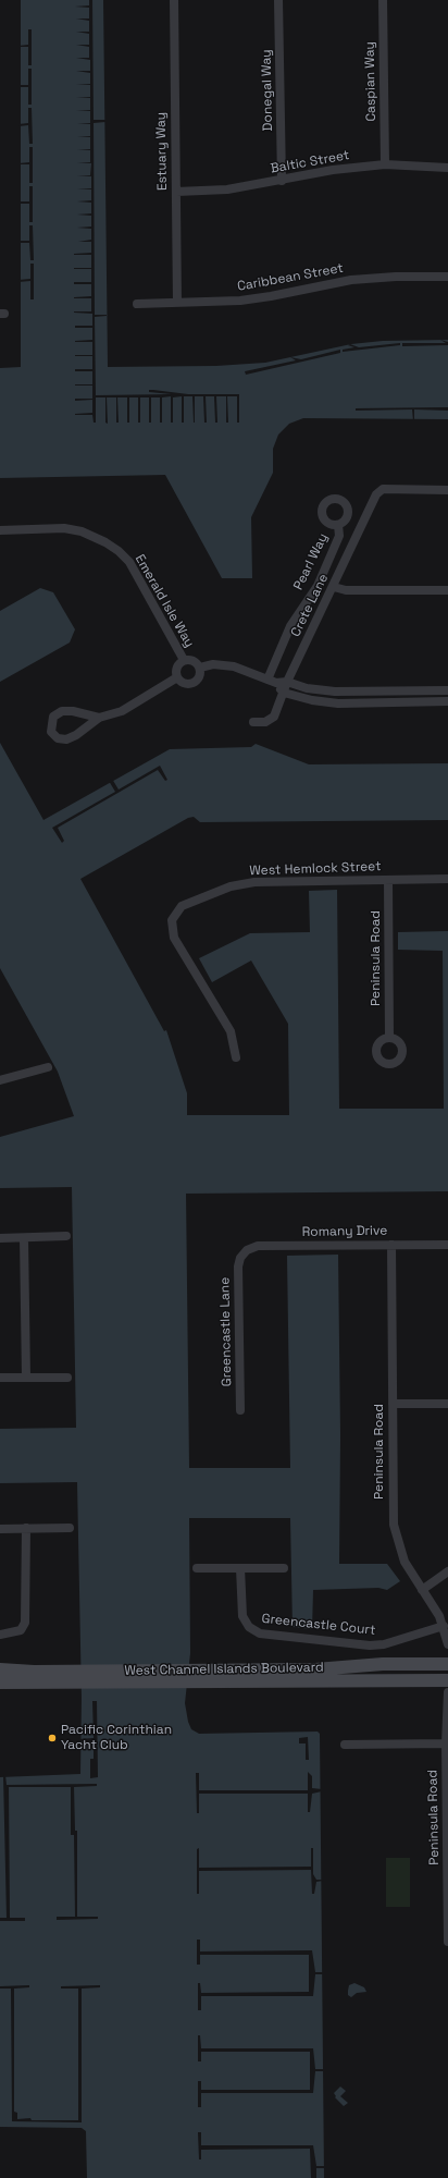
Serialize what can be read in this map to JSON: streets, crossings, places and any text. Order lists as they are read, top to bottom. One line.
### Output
{"streets":{"main road":["West Channel Islands Boulevard"],"street":["Caspian Way","Donegal Way","Estuary Way","Baltic Street","Caribbean Street","Pearl Way","Emerald Isle Way","Crete Lane","West Hemlock Street","Peninsula Road","Romany Drive","Greencastle Lane","Greencastle Court"]},"crossings":[["Caspian Way","Baltic Street"],["Donegal Way","Baltic Street"],["Estuary Way","Baltic Street"],["Estuary Way","Caribbean Street"],["West Hemlock Street","Peninsula Road"],["Peninsula Road","Romany Drive"],["Peninsula Road","Greencastle Court"],["Romany Drive","Greencastle Lane"]],"places":["Pacific Corinthian Yacht Club"]}
